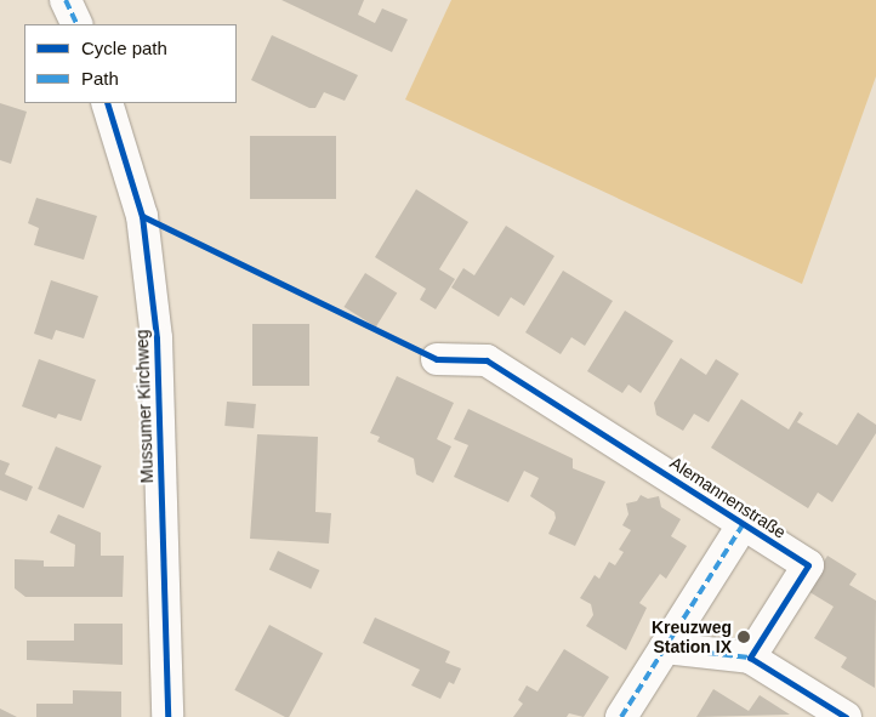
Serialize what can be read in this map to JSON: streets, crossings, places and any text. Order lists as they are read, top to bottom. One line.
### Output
{"streets":{"street":["Mussumer Kirchweg","Alemannenstraße"]},"places":["Kreuzweg Station IX"],"legend":["Cycle path","Path"]}
